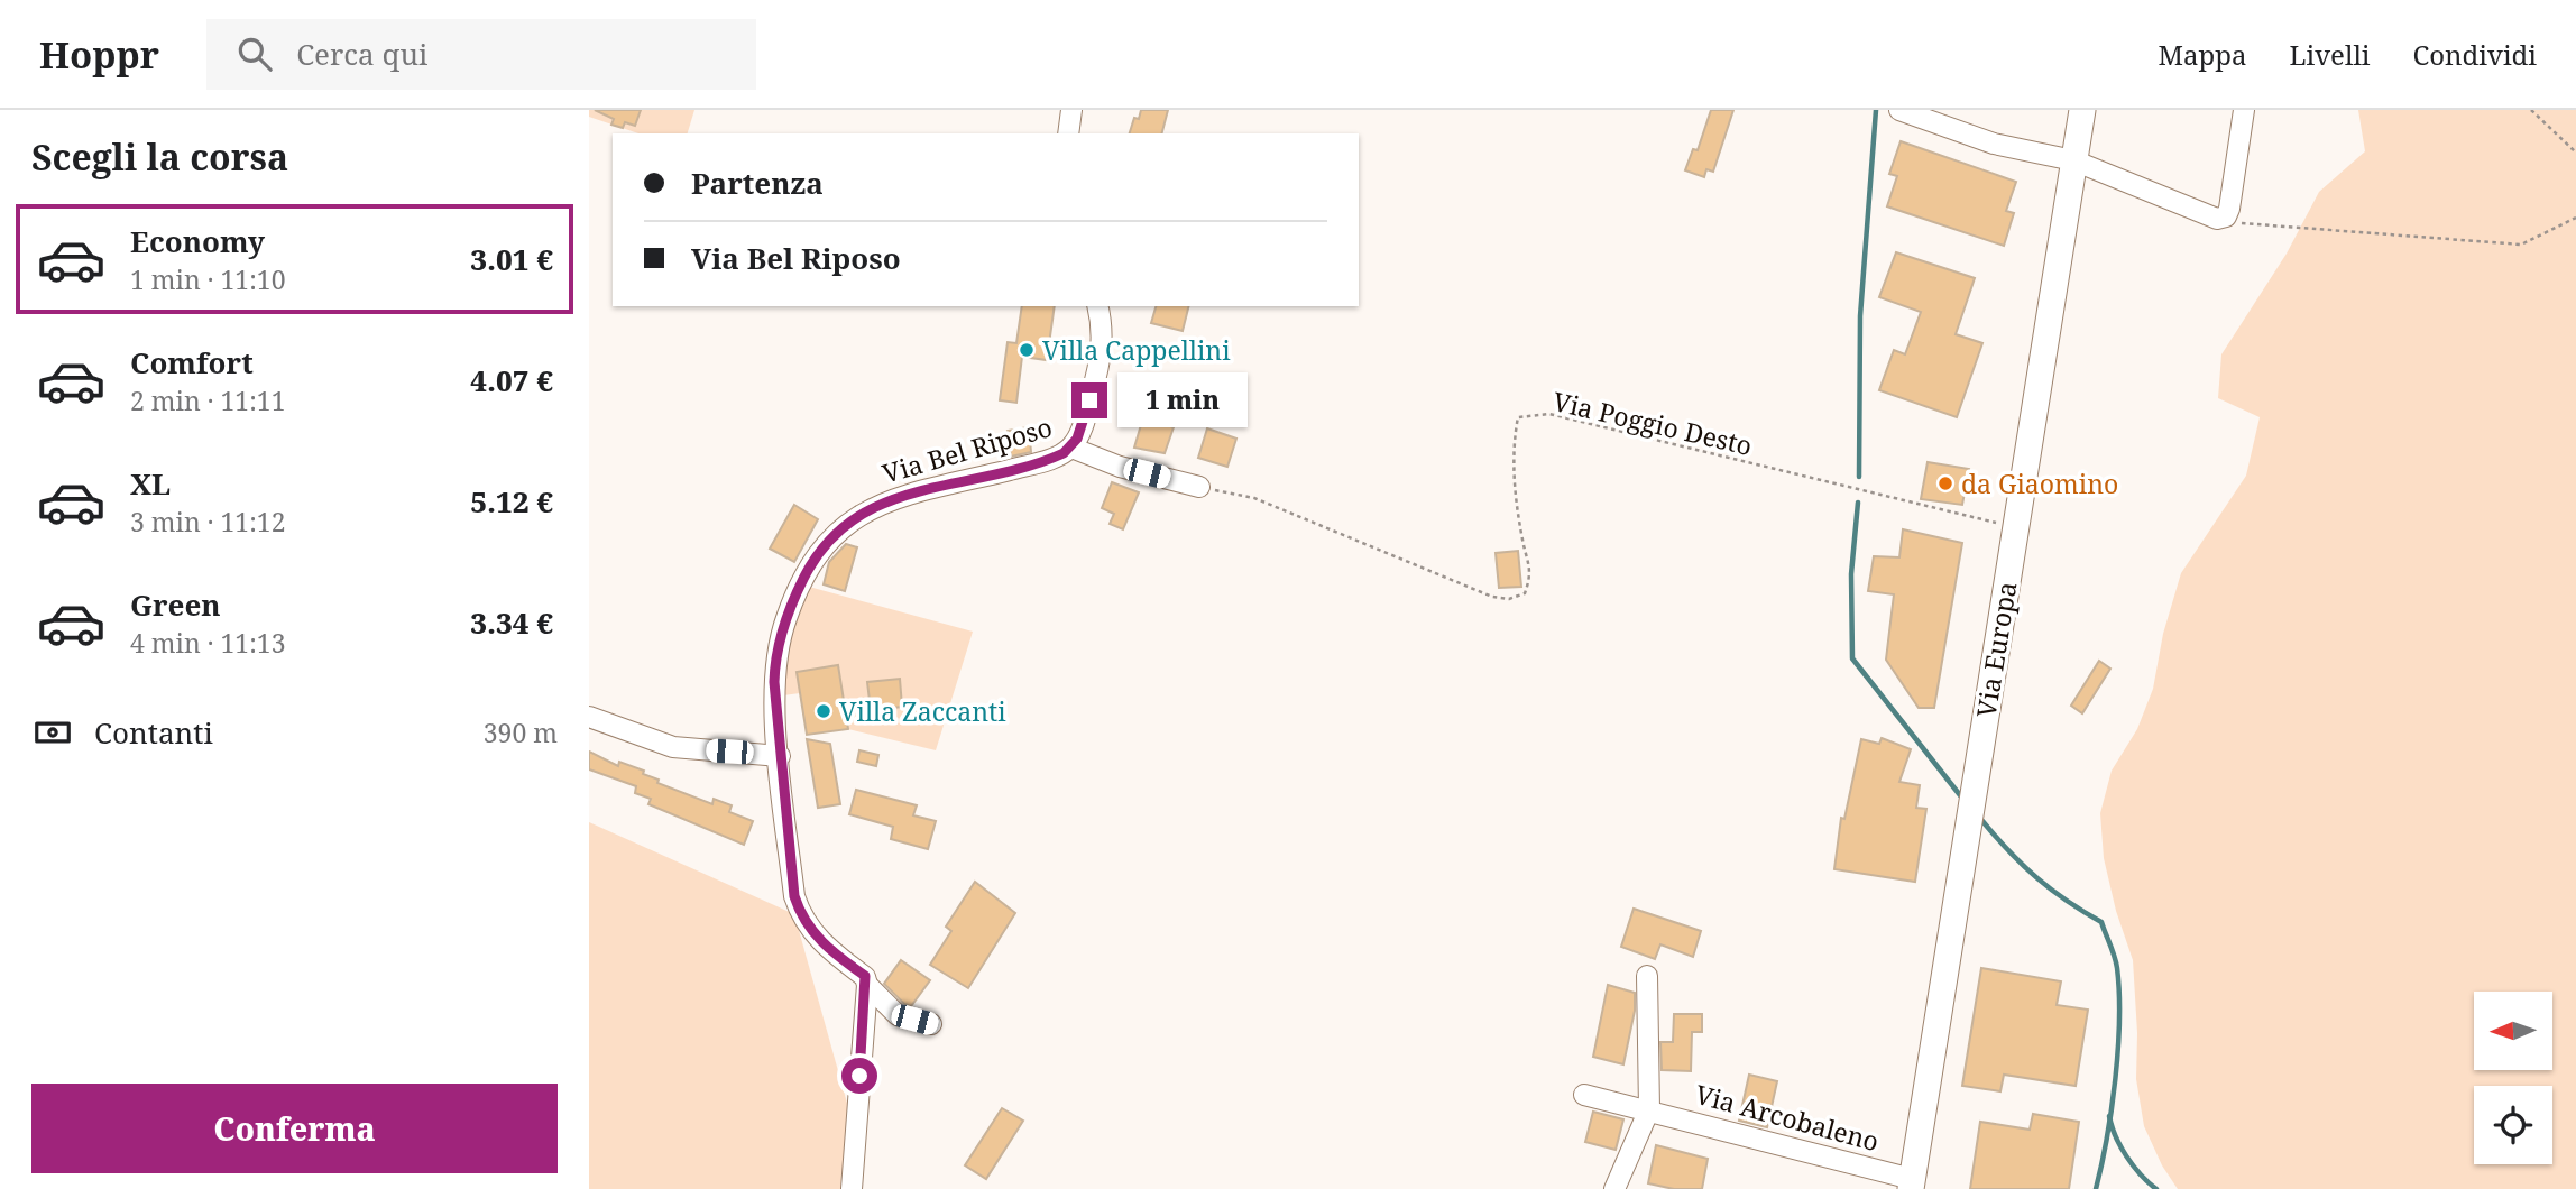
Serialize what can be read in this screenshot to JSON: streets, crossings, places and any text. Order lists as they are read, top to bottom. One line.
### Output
{"streets":{"main road":["Via Europa"],"street":["Via Bel Riposo","Via Arcobaleno"],"path":["Via Poggio Desto"]},"crossings":[["Via Poggio Desto","Via Europa"],["Via Europa","Via Arcobaleno"]],"places":["Villa Cappellini","da Giaomino","Villa Zaccanti"],"north":"left","page":{"header":"Hoppr","search":"Cerca qui","nav":["Mappa","Livelli","Condividi"],"heading":"Scegli la corsa","banner":["Partenza","Via Bel Riposo"],"list":[{"name":"Economy","note":"1 min · 11:10","value":"3.01 €"},{"name":"Comfort","note":"2 min · 11:11","value":"4.07 €"},{"name":"XL","note":"3 min · 11:12","value":"5.12 €"},{"name":"Green","note":"4 min · 11:13","value":"3.34 €"}],"bubble":"1 min","pay":["Contanti","390 m"],"buttons":"Conferma"}}
